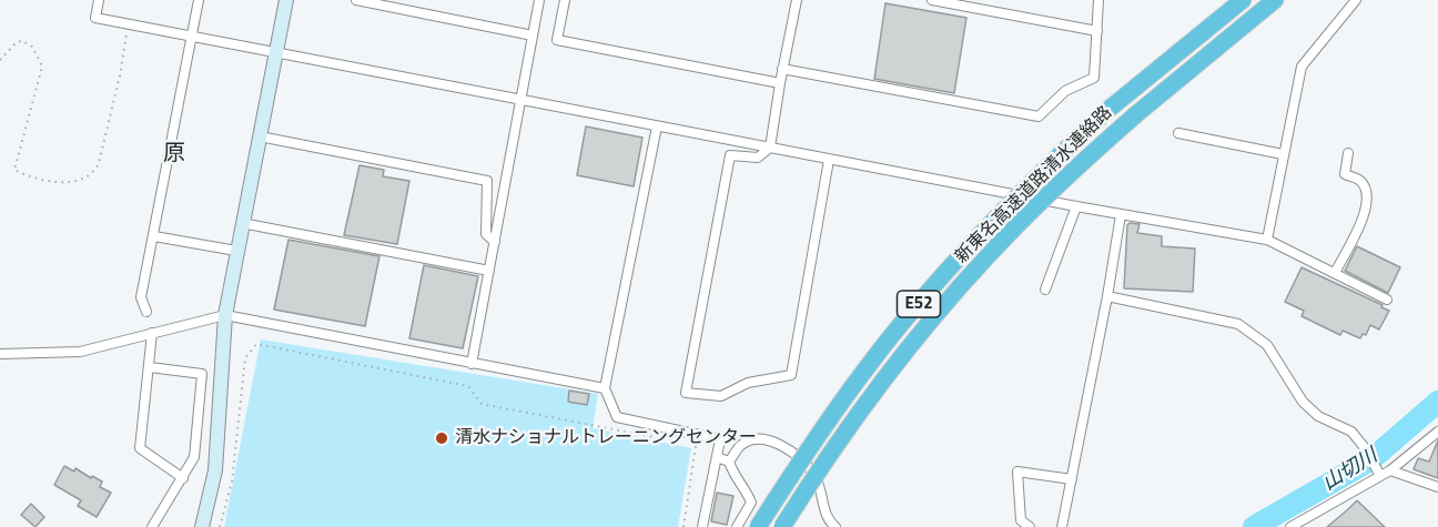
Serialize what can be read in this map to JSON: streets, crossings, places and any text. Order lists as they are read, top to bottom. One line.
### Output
{"streets":{"highway":["新東名高速道路清水連絡路","E52"]},"districts":["原"],"water":["山切川"],"places":["清水ナショナルトレーニングセンター"]}
